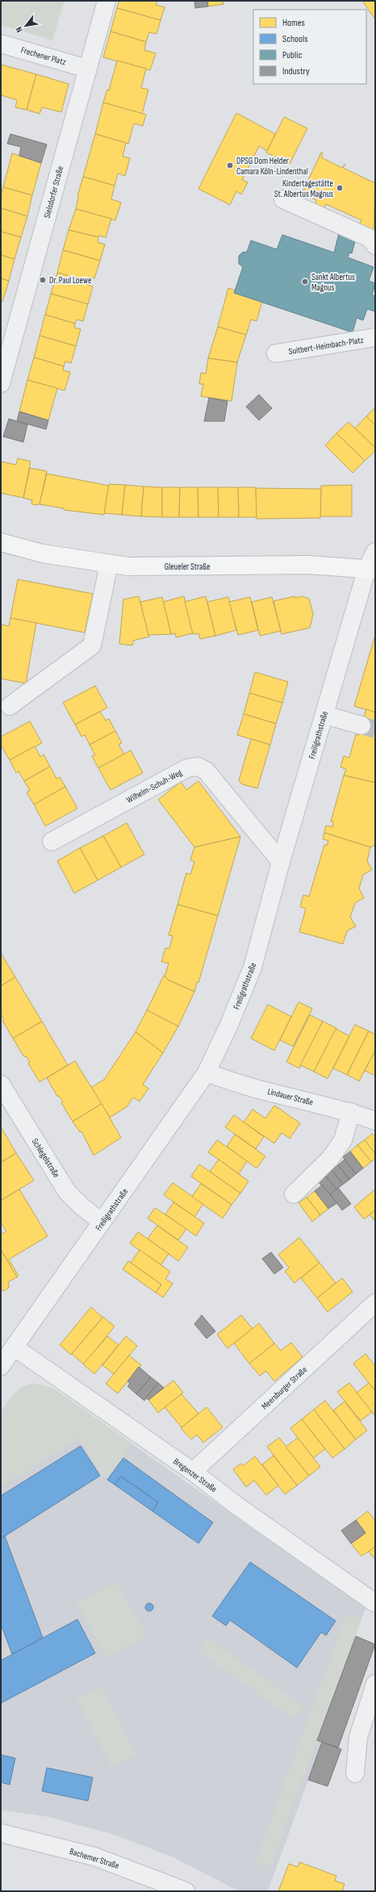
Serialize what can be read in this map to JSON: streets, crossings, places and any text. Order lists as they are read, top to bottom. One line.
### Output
{"streets":{"main road":["Gleueler Straße"],"street":["Frechener Platz","Sielsdorfer Straße","Suitbert-Heimbach-Platz","Freiligrathstraße","Wilhelm-Schuh-Weg","Lindauer Straße","Schlegelstraße","Meersburger Straße","Bregenzer Straße","Bachemer Straße"]},"crossings":[["Frechener Platz","Sielsdorfer Straße"],["Gleueler Straße","Freiligrathstraße"],["Freiligrathstraße","Wilhelm-Schuh-Weg"],["Freiligrathstraße","Lindauer Straße"],["Freiligrathstraße","Schlegelstraße"],["Freiligrathstraße","Bregenzer Straße"],["Meersburger Straße","Bregenzer Straße"]],"places":["DPSG Dom Helder Camara Köln-Lindenthal","Kindertagestätte St. Albertus Magnus","Dr. Paul Loewe","Sankt Albertus Magnus"],"legend":["Homes","Schools","Public","Industry"],"north":"bottom left"}
